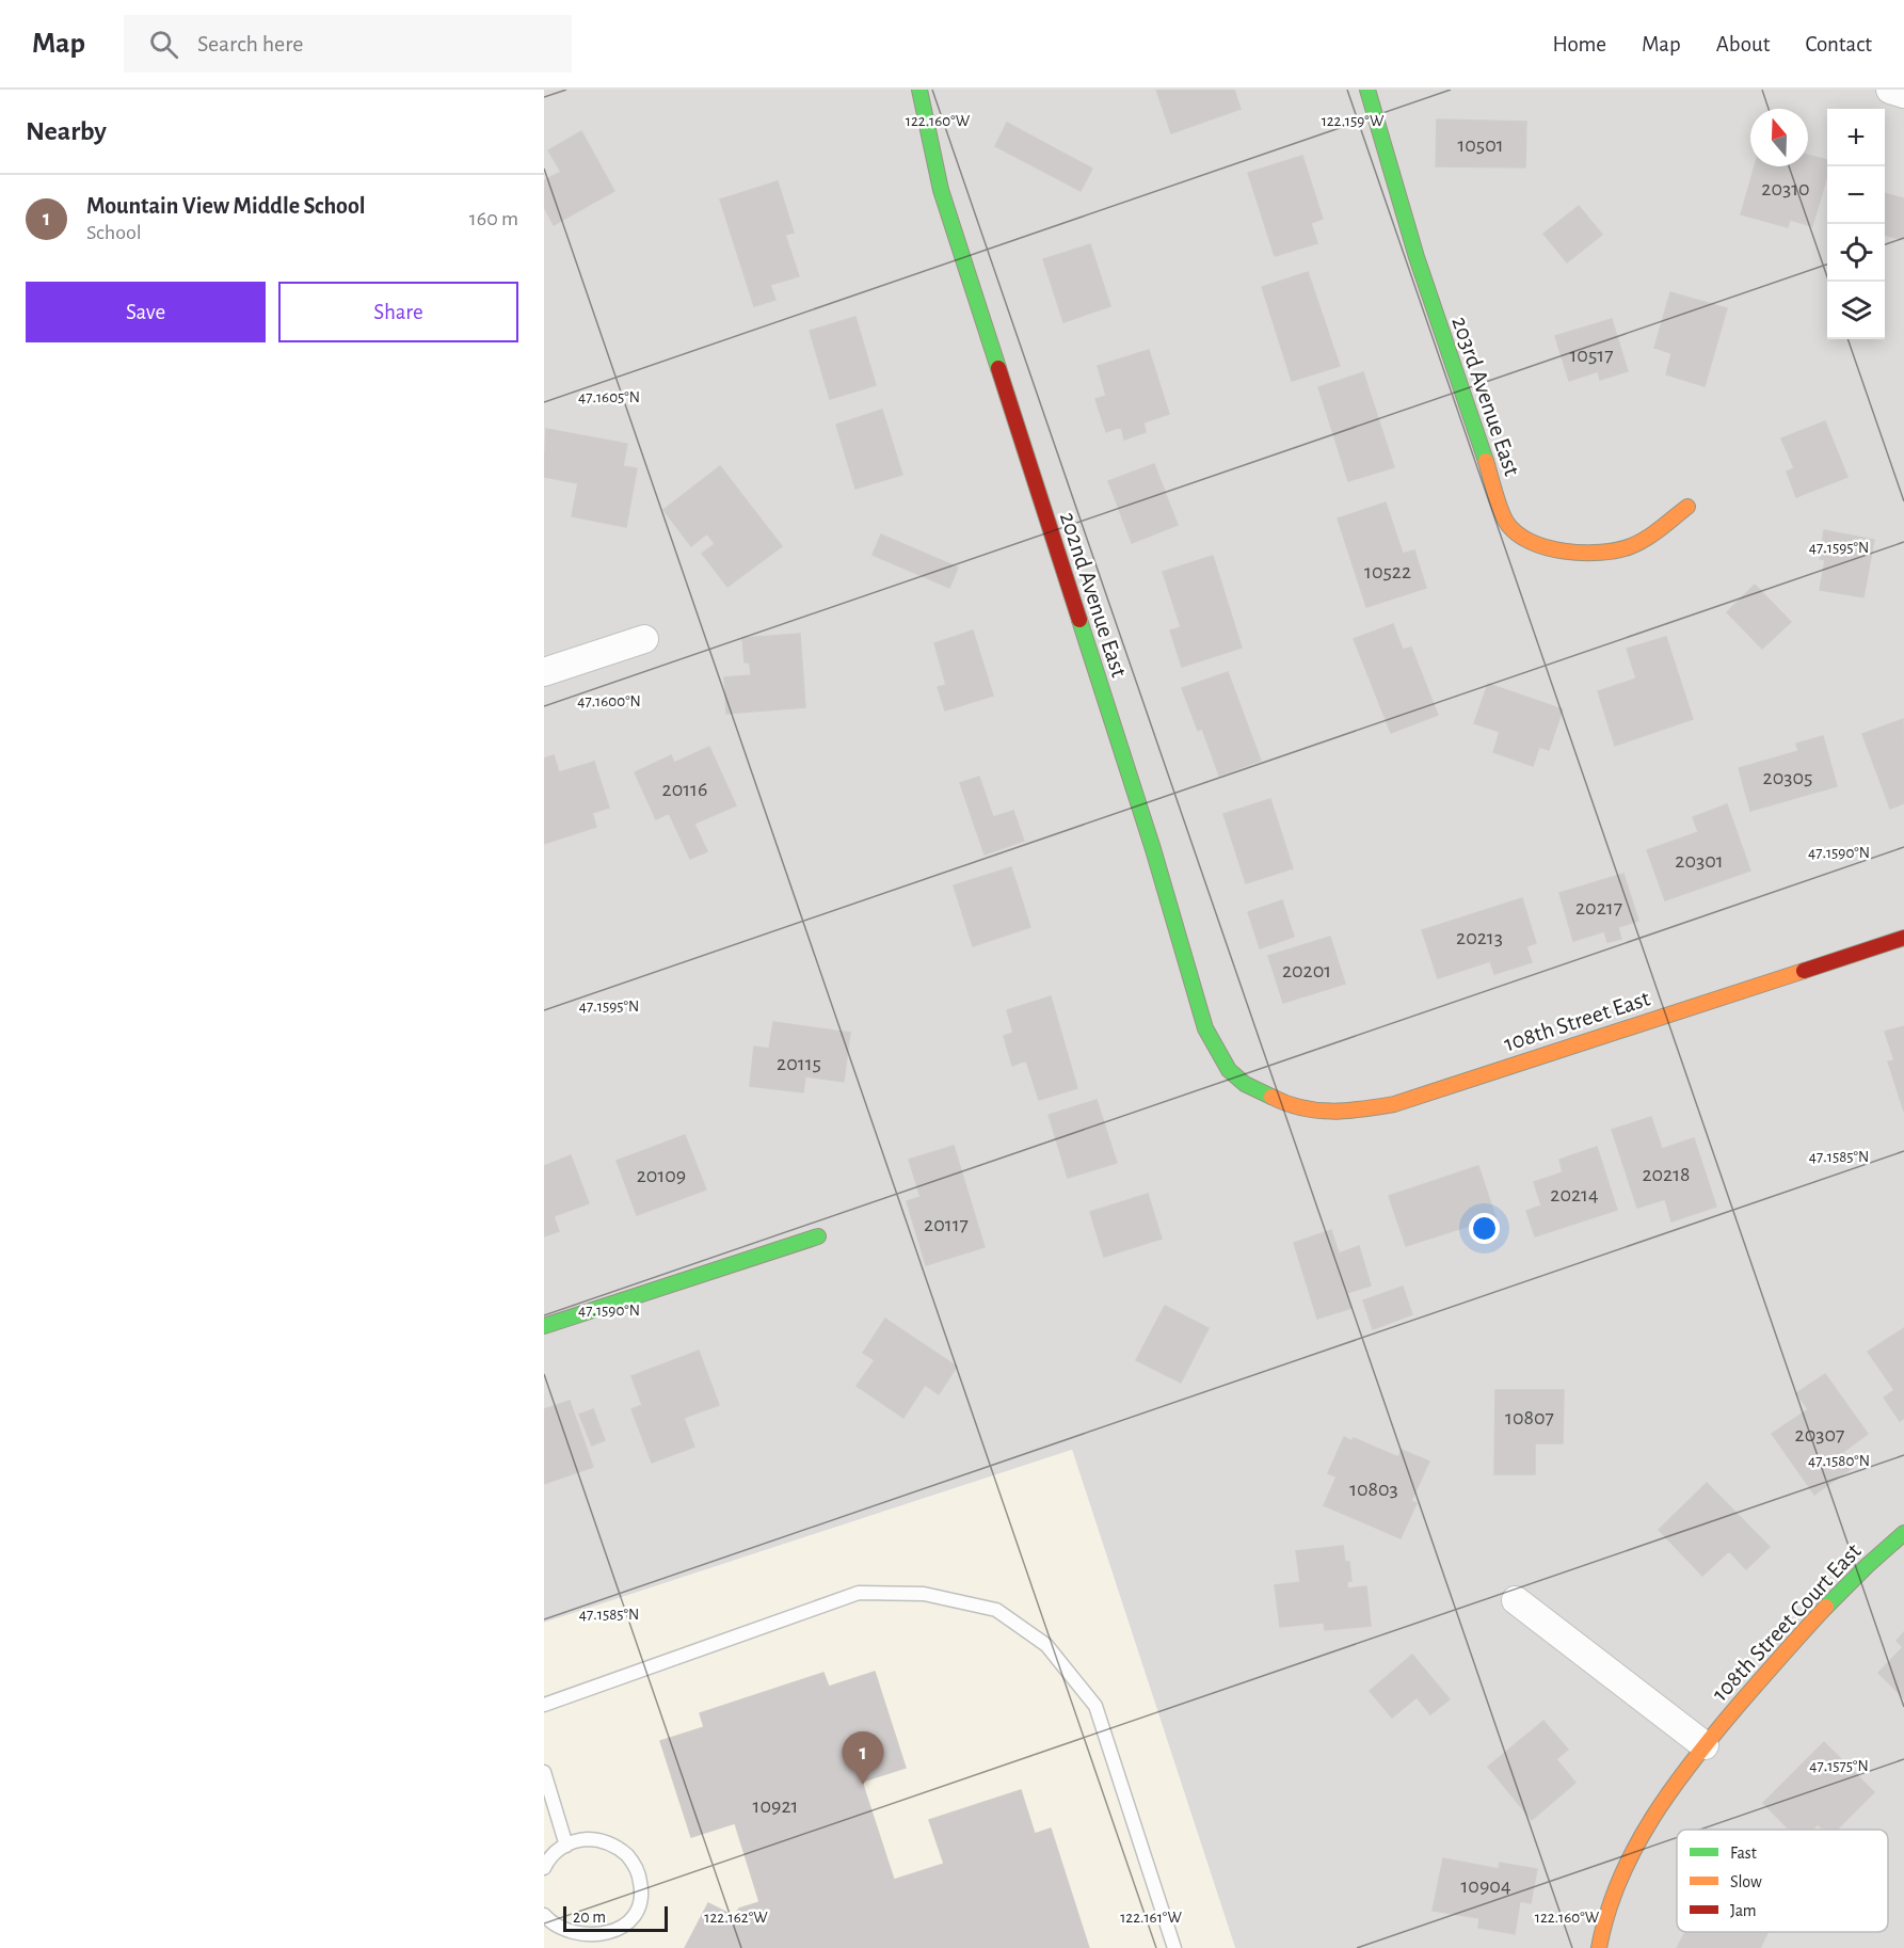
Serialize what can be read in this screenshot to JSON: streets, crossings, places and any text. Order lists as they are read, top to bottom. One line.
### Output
{"streets":{"street":["203rd Avenue East","202nd Avenue East","108th Street East","108th Street Court East"]},"crossings":[["202nd Avenue East","108th Street East"]],"house_numbers":["10501","20310","10517","10522","20305","20116","20301","20217","20213","20201","20115","20218","20109","20214","20117","10807","20307","10803","10921","10904"],"legend":["Fast","Slow","Jam"],"scale_bar":"20 m","north":"top","page":{"header":"Map","search":"Search here","nav":["Home","Map","About","Contact"],"heading":"Nearby","map_buttons":["+","−"],"list":[{"mark":"1","name":"Mountain View Middle School","note":"School","value":"160 m"}],"buttons":["Save","Share"],"pins":"1","scale":"20 m"},"coordinates":["122.159°W","122.160°W","47.1605°N","47.1595°N","47.1600°N","47.1590°N","47.1585°N","47.1580°N","47.1575°N","122.162°W","122.161°W"]}
